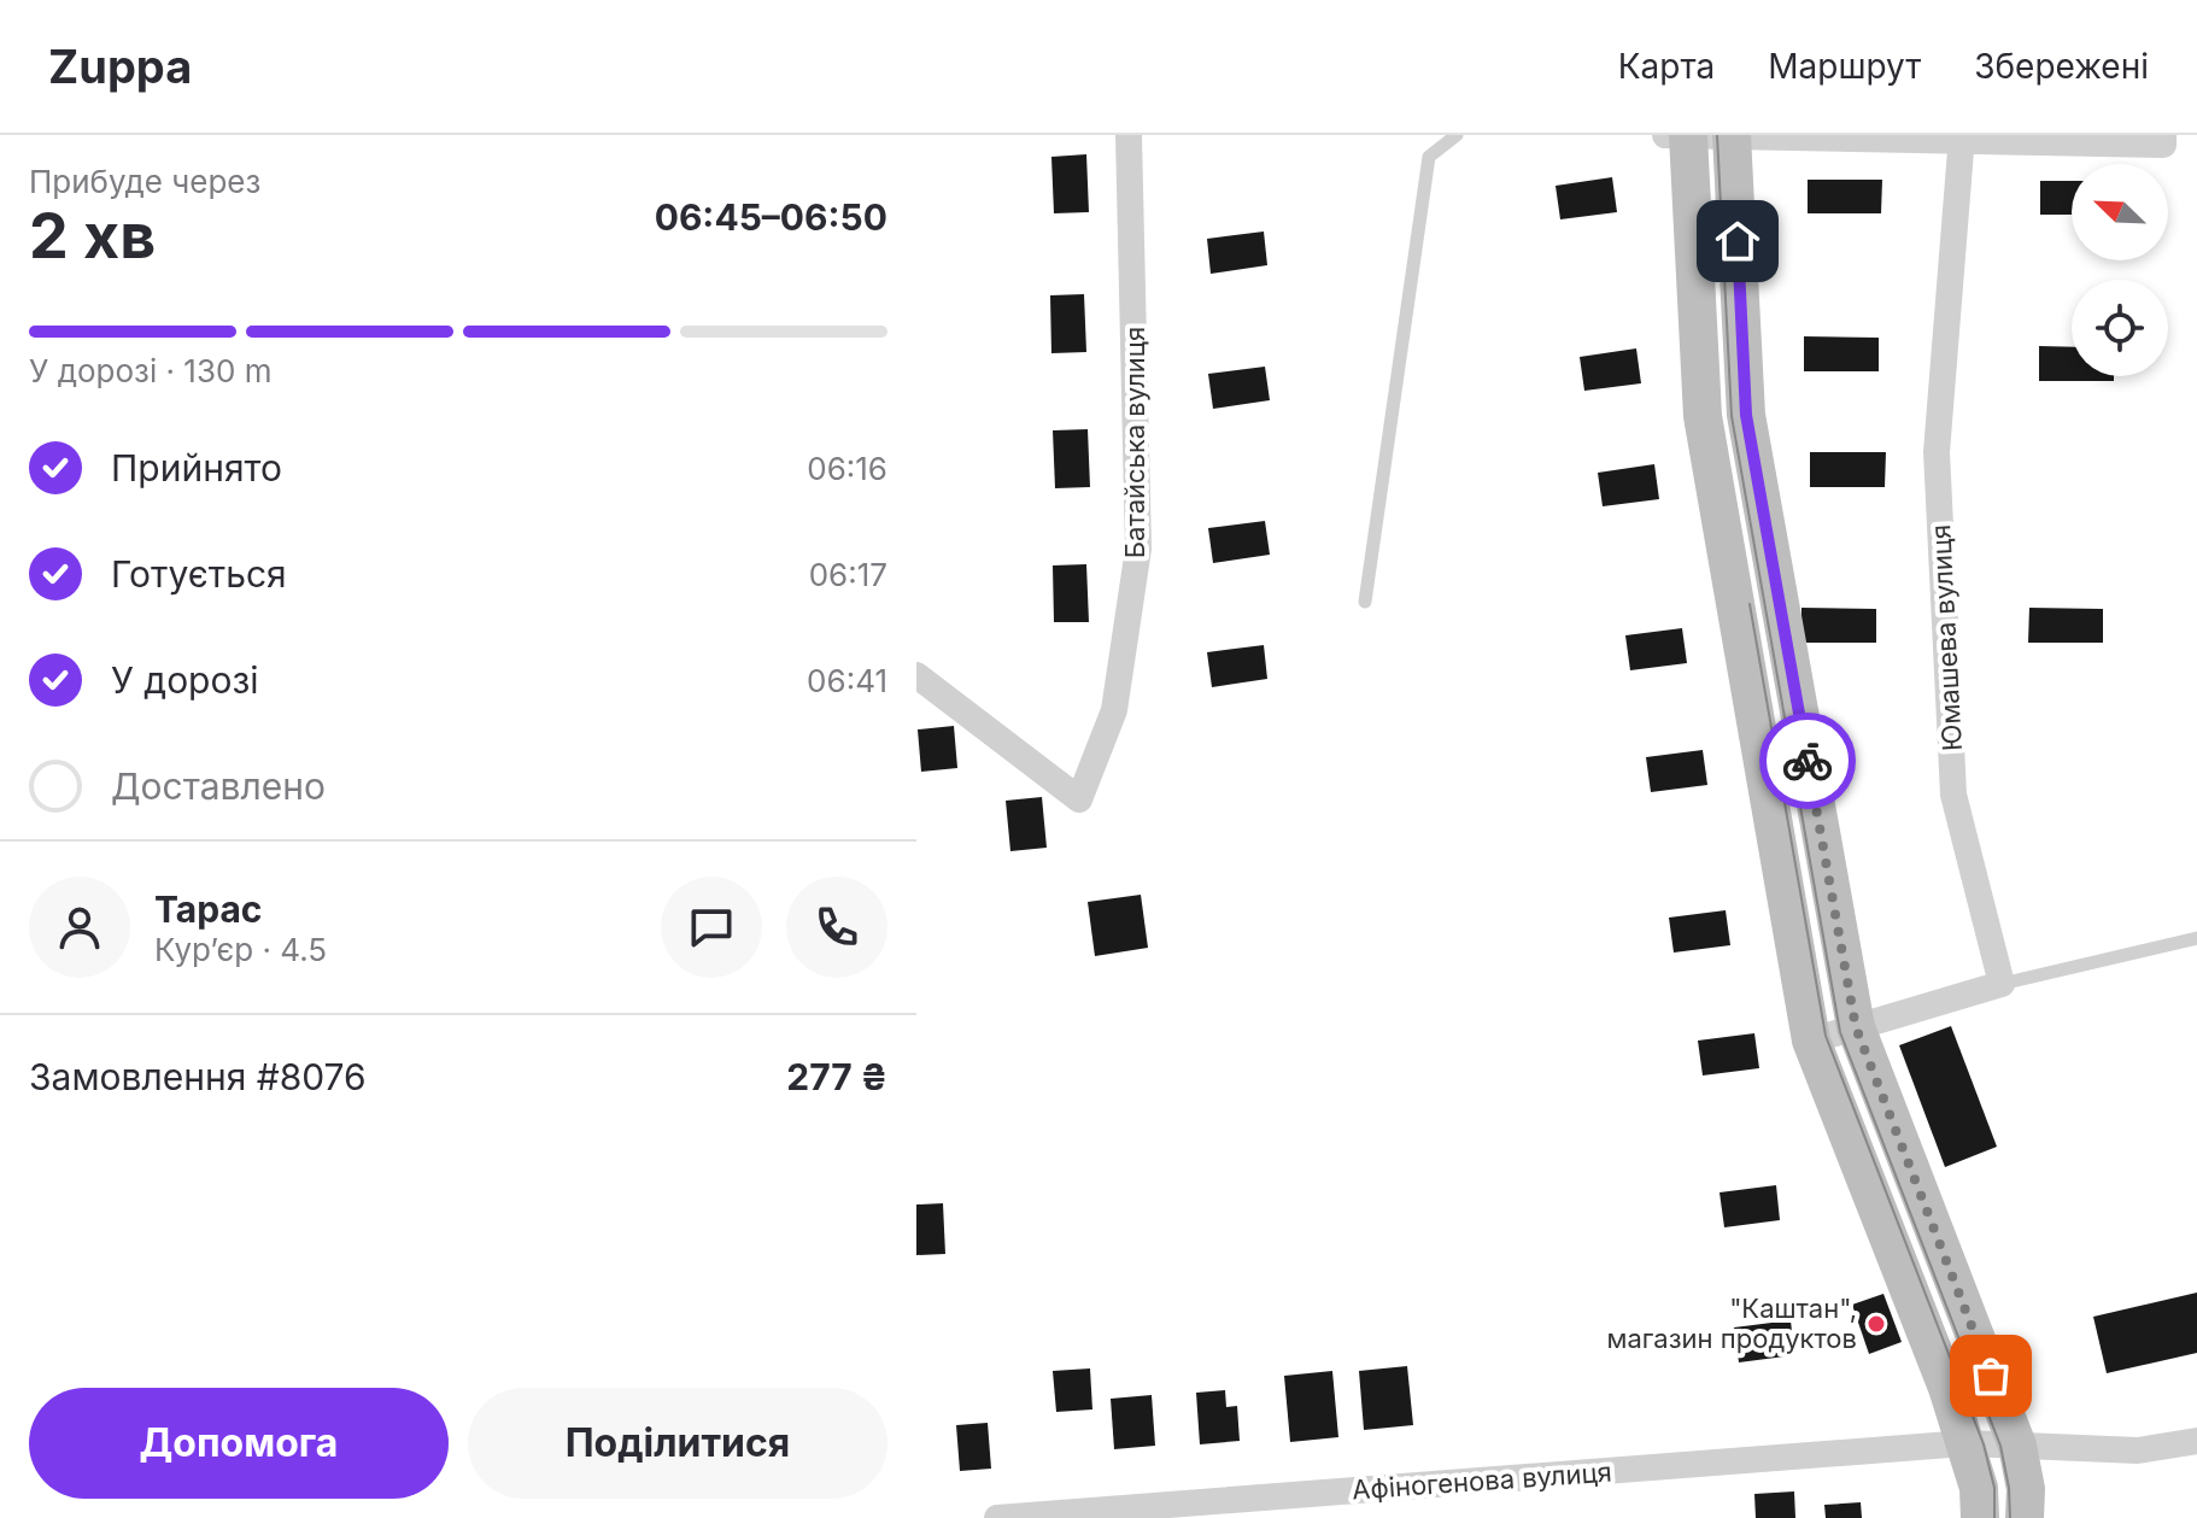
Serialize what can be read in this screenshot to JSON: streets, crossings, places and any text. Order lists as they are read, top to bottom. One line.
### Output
{"streets":{"street":["Батайська вулиця","Юмашева вулиця","Афіногенова вулиця"]},"places":["\"Каштан\", магазин продуктов"],"north":"top left","page":{"header":"Zuppa","nav":["Карта","Маршрут","Збережені"],"heading":["2 хв","Прибуде через","06:45–06:50"],"panel":["Тарас","Кур’єр · 4.5","Замовлення #8076","277 ₴"],"bar":"У дорозі · 130 m","list":[["Прийнято","06:16"],["Готується","06:17"],["У дорозі","06:41"],"Доставлено"],"buttons":["Допомога","Поділитися"]}}
